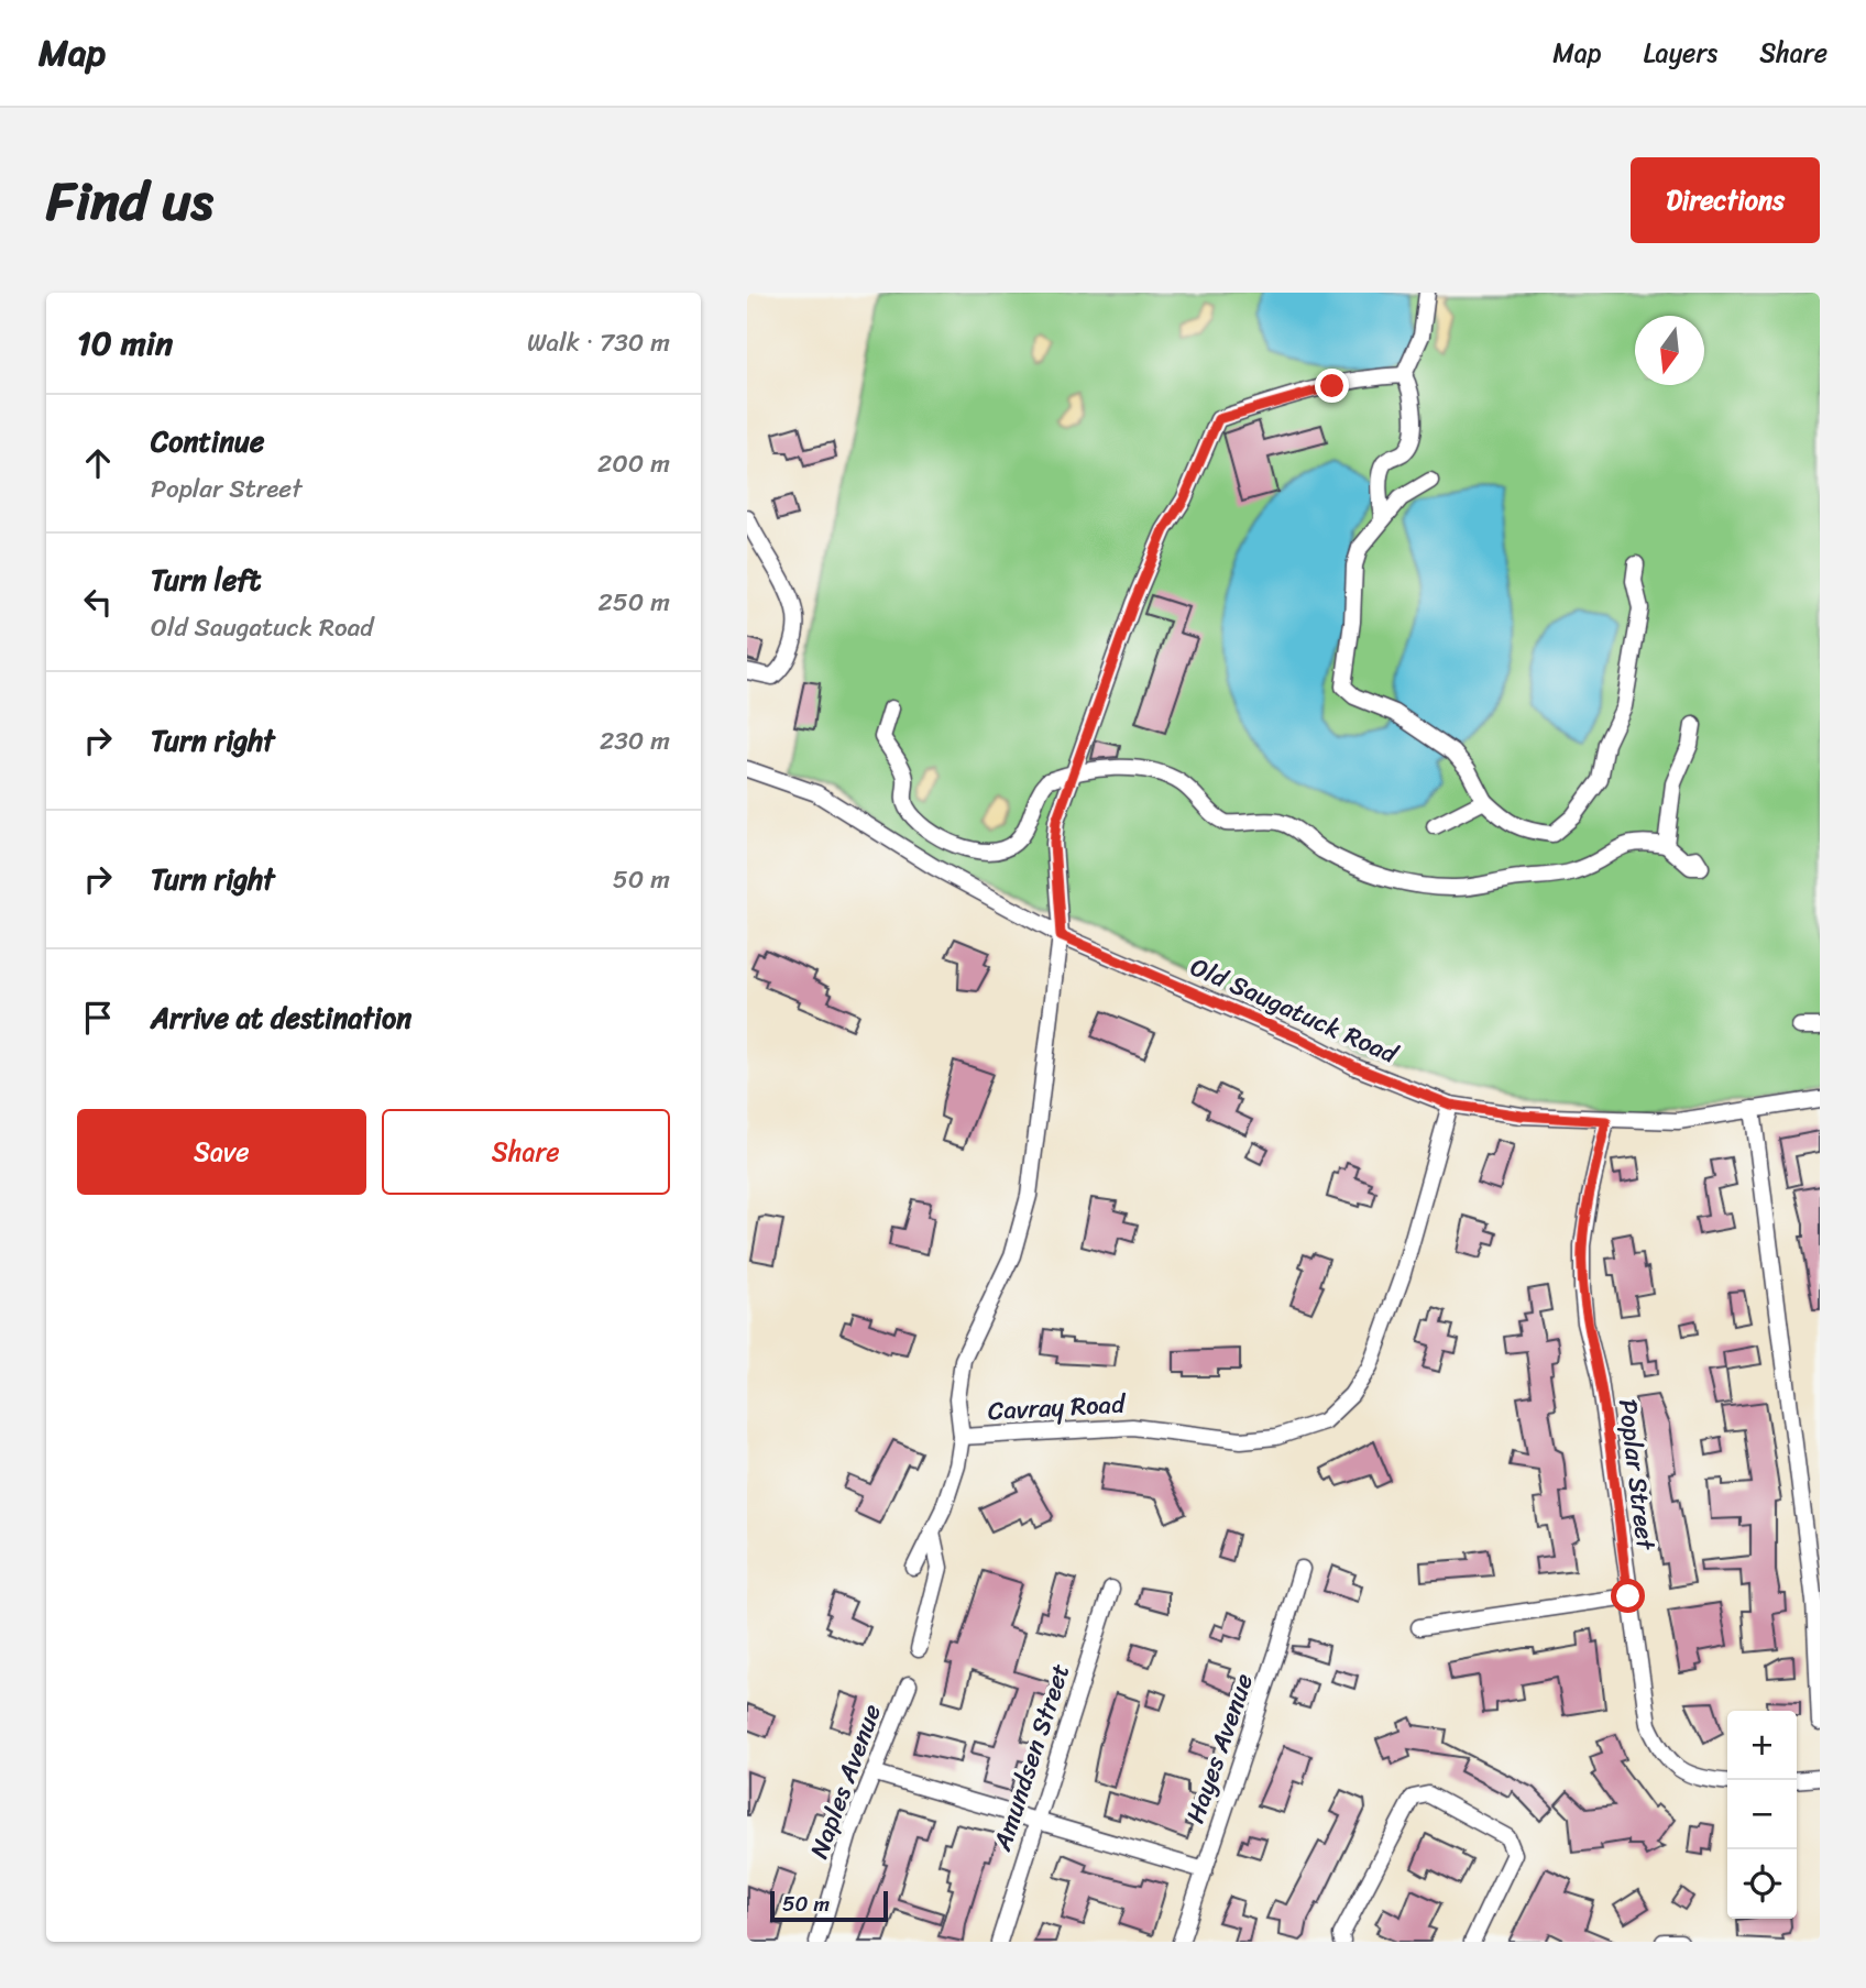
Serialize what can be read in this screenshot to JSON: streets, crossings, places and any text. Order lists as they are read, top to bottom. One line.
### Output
{"streets":{"street":["Old Saugatuck Road","Cavray Road","Poplar Street","Hayes Avenue","Amundsen Street","Naples Avenue"]},"crossings":[["Old Saugatuck Road","Cavray Road"],["Old Saugatuck Road","Poplar Street"]],"scale_bar":"50 m","north":"bottom","page":{"header":"Map","nav":["Map","Layers","Share"],"title":"Find us","buttons":["Directions",["Save","Share"]],"heading":["10 min","Walk · 730 m"],"list":[["Continue","Poplar Street","200 m"],["Turn left","Old Saugatuck Road","250 m"],["Turn right","230 m"],["Turn right","50 m"],"Arrive at destination"],"map_buttons":["+","−"],"scale":"50 m"}}
